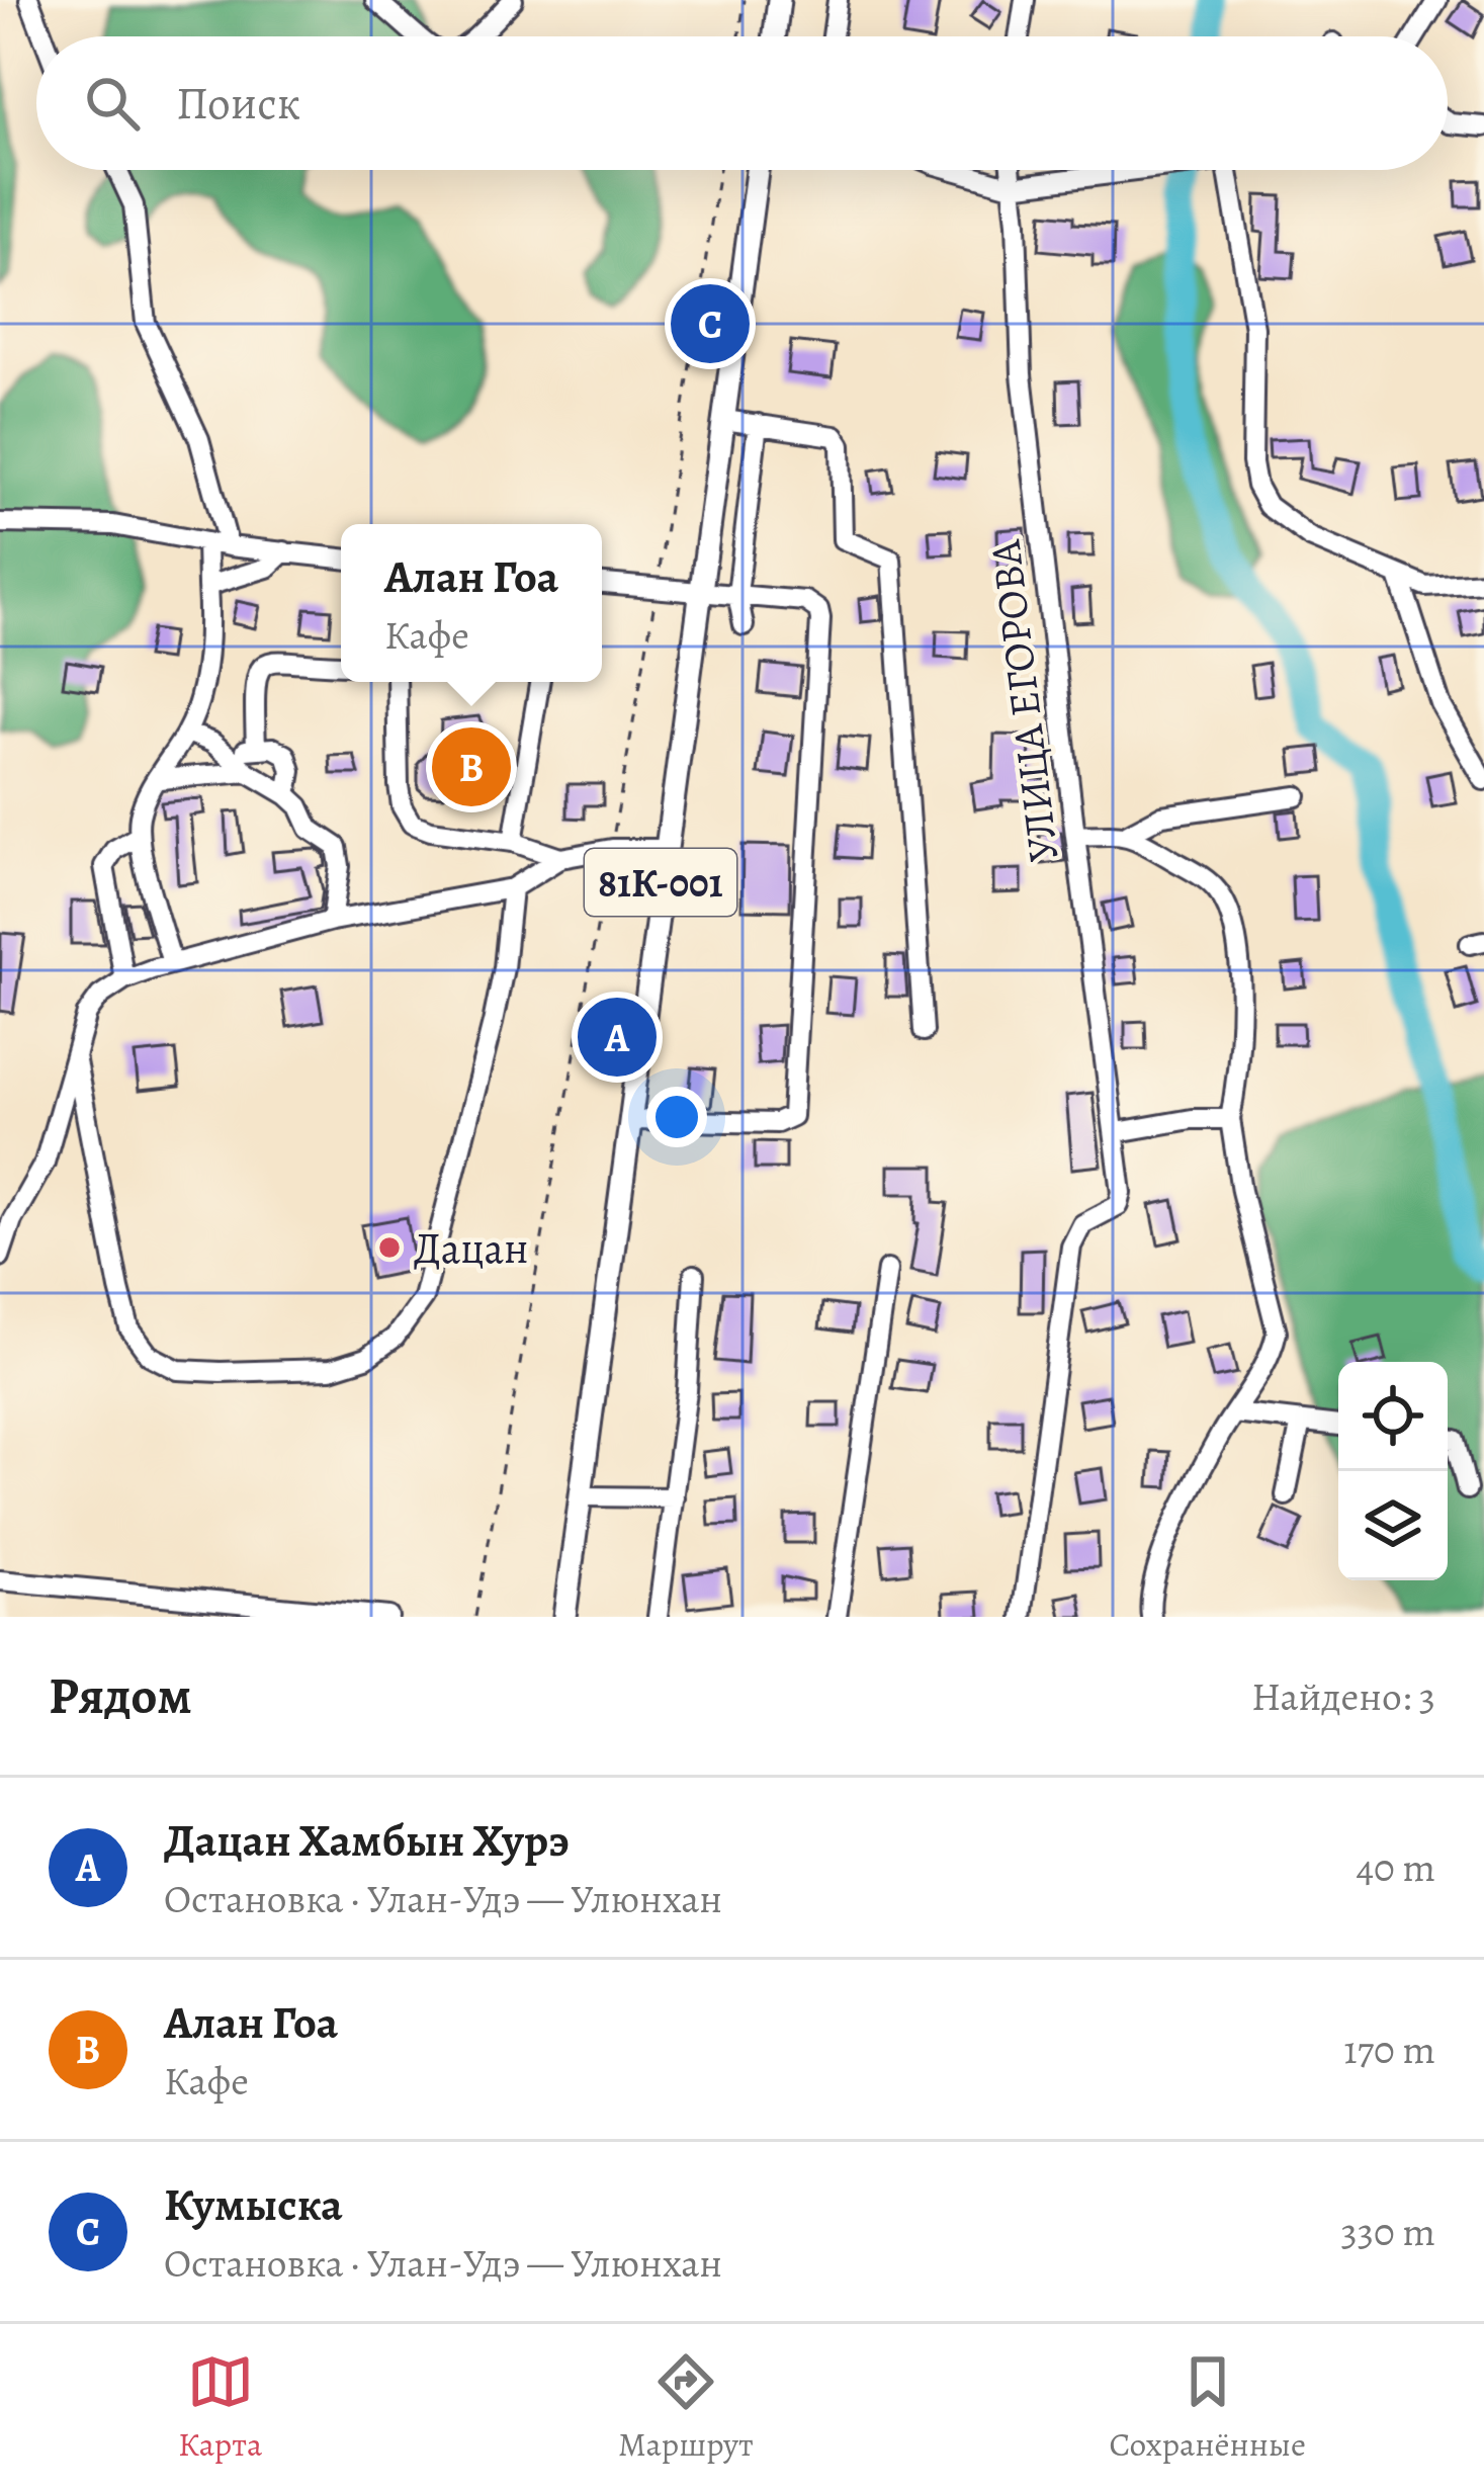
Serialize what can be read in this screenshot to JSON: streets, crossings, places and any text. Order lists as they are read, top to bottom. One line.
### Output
{"streets":{"main road":["81К-001"],"street":["УЛИЦА ЕГОРОВА"]},"places":["Дацан"],"page":{"search":"Поиск","pins":["C","B","A"],"popup":["Алан Гоа","Кафе"],"heading":["Рядом","Найдено: 3"],"list":[{"mark":"A","name":"Дацан Хамбын Хурэ","note":"Остановка · Улан-Удэ — Улюнхан","value":"40 m"},{"mark":"B","name":"Алан Гоа","note":"Кафе","value":"170 m"},{"mark":"C","name":"Кумыска","note":"Остановка · Улан-Удэ — Улюнхан","value":"330 m"}],"nav":["Карта","Маршрут","Сохранённые"]}}
